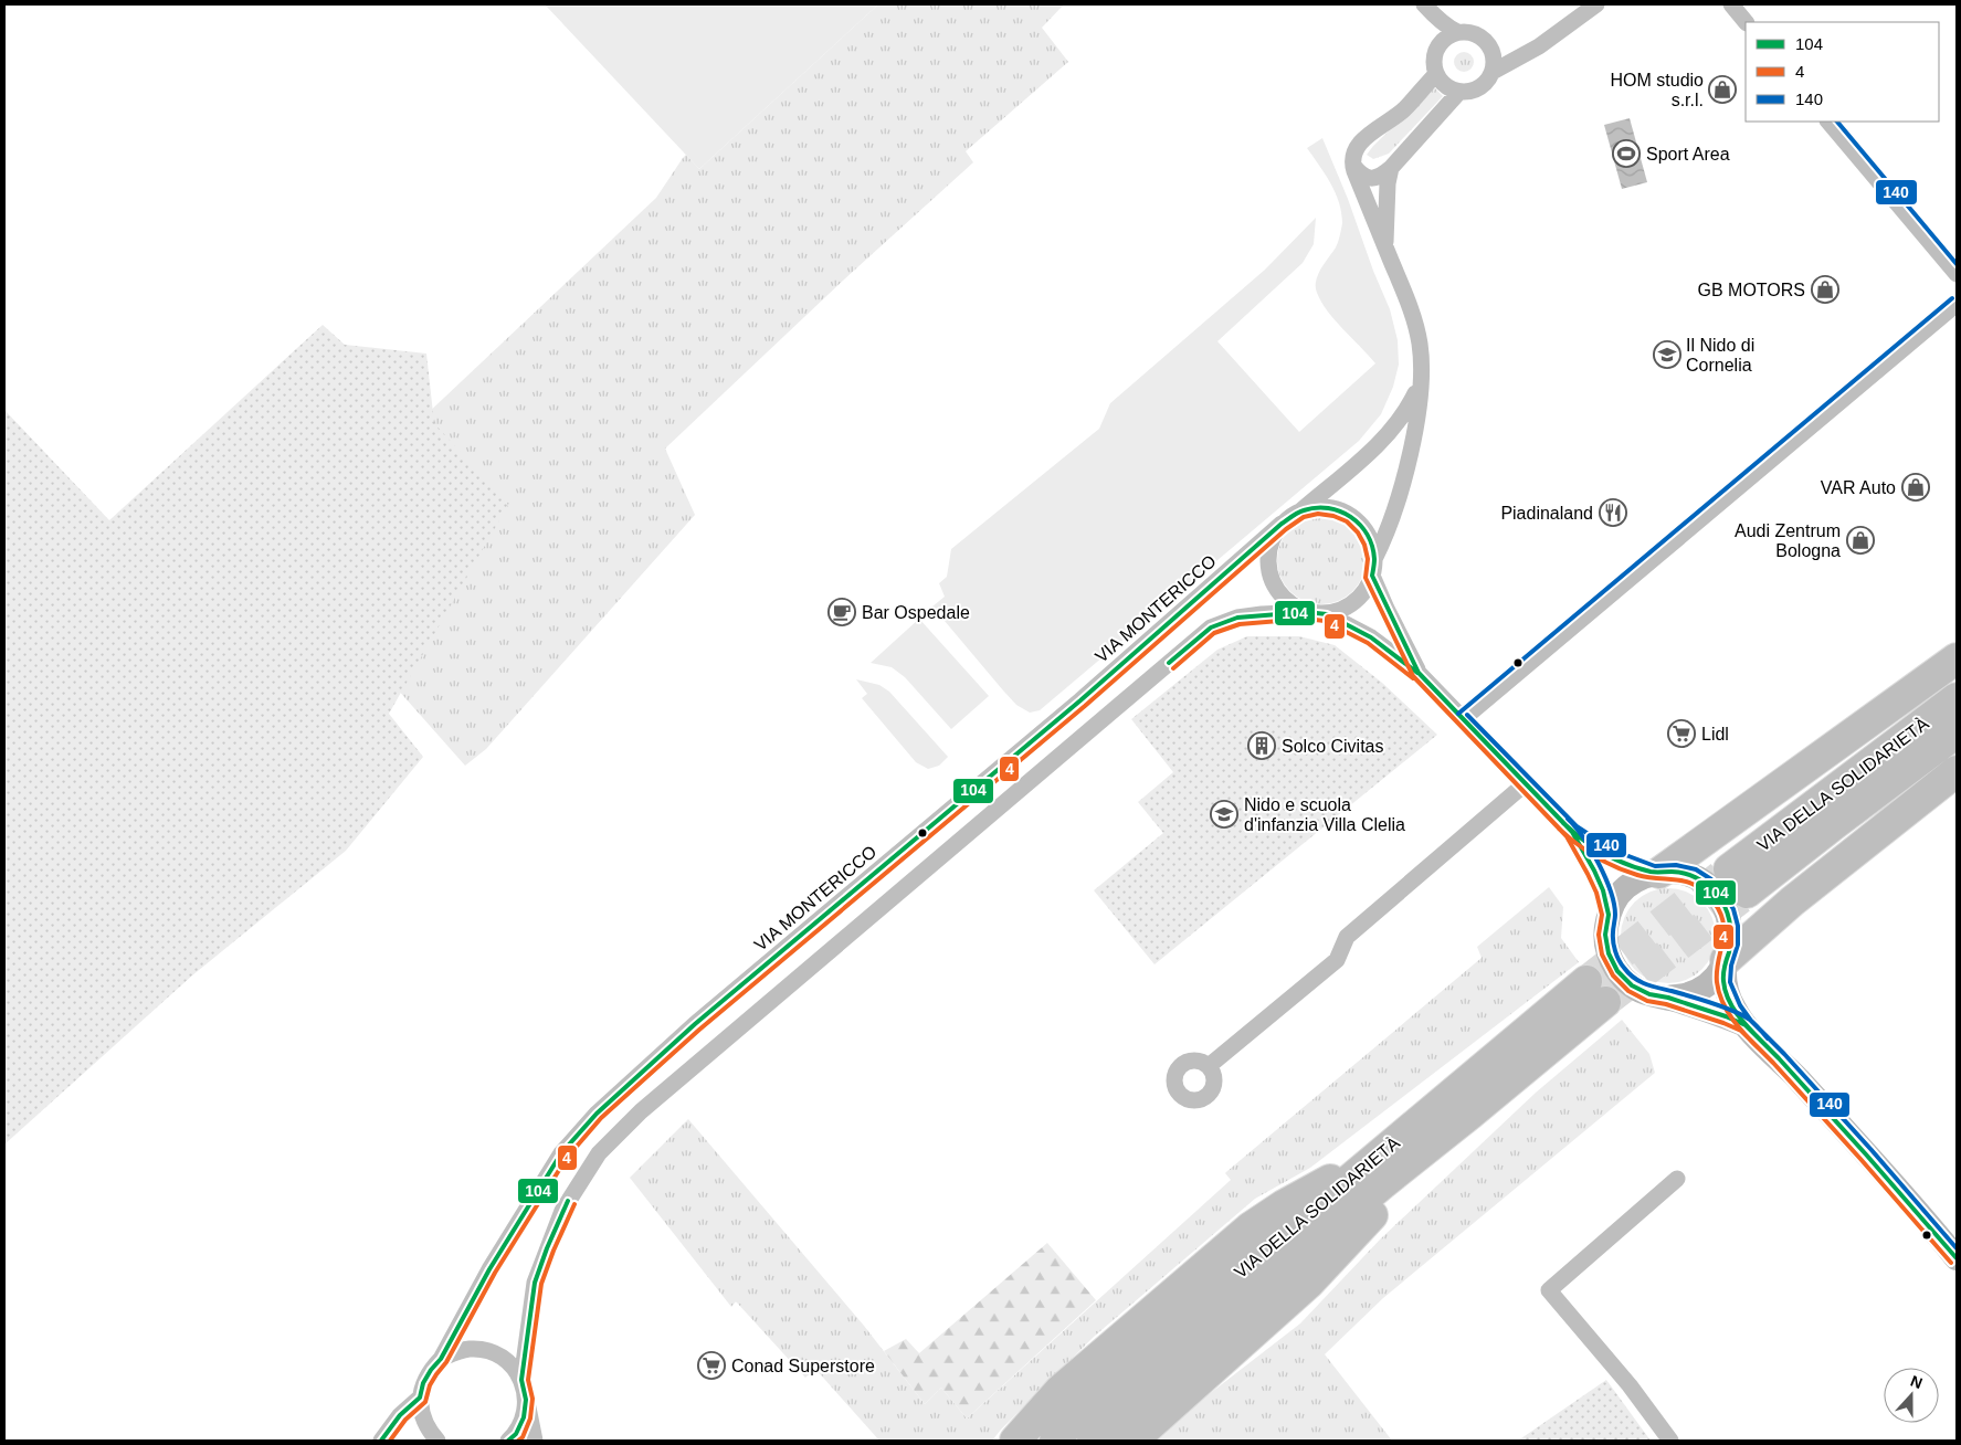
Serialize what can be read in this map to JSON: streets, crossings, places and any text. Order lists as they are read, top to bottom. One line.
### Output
{"streets":{"highway":["VIA DELLA SOLIDARIETÀ"],"street":["VIA MONTERICCO"]},"places":{"shop":["HOM studio s.r.l.","GB MOTORS","VAR Auto","Audi Zentrum Bologna"],"sports":["Sport Area"],"school or university":["Il Nido di Cornelia","Nido e scuola d'infanzia Villa Clelia"],"restaurant":["Piadinaland"],"cafe":["Bar Ospedale"],"supermarket":["Lidl","Conad Superstore"],"building":["Solco Civitas"]},"lines":["transit line 140","transit line 104","transit line 4"],"legend":["104","4","140"],"north":"top"}
